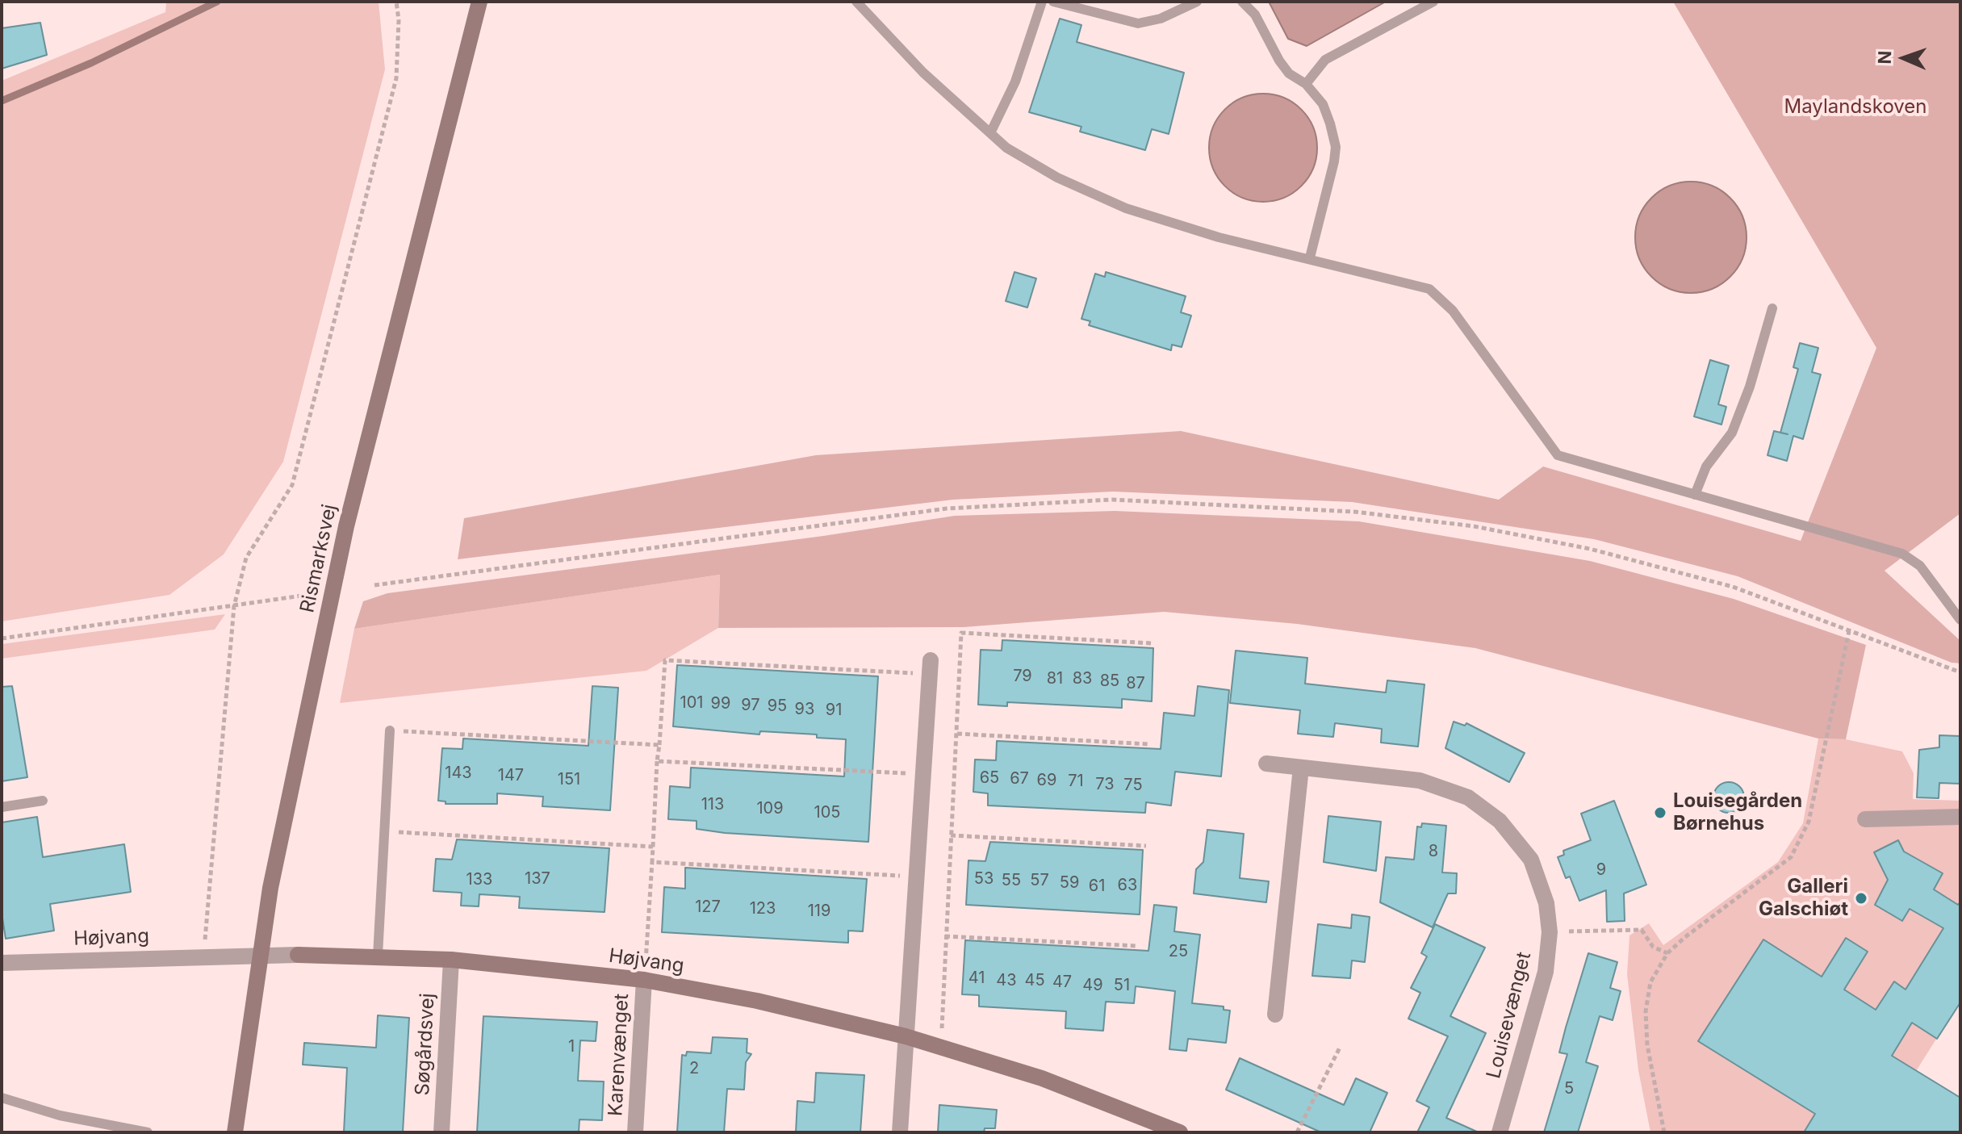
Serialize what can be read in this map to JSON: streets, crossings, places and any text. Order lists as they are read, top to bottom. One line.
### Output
{"streets":{"main road":["Rismarksvej","Højvang"],"street":["Louisevænget","Søgårdsvej","Karenvænget"]},"crossings":[["Højvang","Søgårdsvej"],["Højvang","Karenvænget"]],"parks":["Maylandskoven"],"places":["Louisegården Børnehus","Galleri Galschiøt"],"house_numbers":["79","81","83","85","87","101","99","97","95","93","91","143","147","65","67","151","69","71","73","75","113","109","105","8","9","137","53","133","55","57","59","63","61","127","123","119","25","41","43","45","47","49","51","1","2","5"],"north":"left"}
